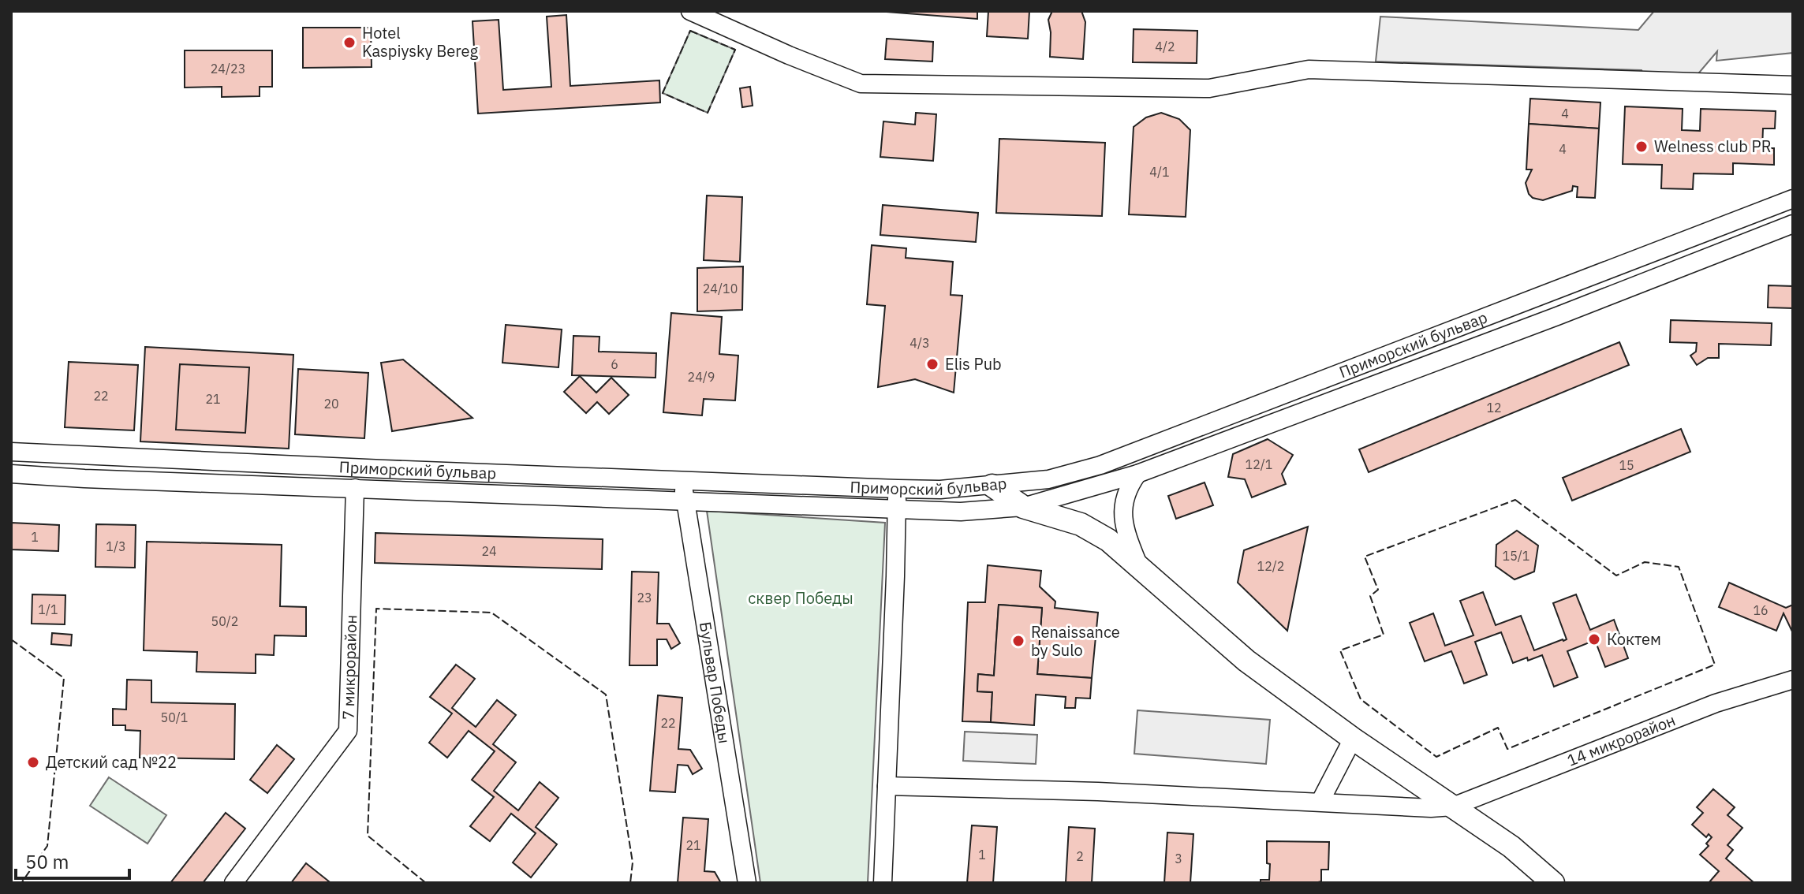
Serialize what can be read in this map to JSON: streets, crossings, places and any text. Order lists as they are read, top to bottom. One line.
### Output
{"streets":{"street":["Приморский бульвар","7 микрорайон","Бульвар Победы","14 микрорайон"]},"crossings":[["Приморский бульвар","7 микрорайон"],["Приморский бульвар","Бульвар Победы"]],"parks":["сквер Победы"],"places":["Hotel Kaspiysky Bereg","Welness club PR","Elis Pub","Коктем","Renaissance by Sulo","Детский сад №22"],"house_numbers":["4/2","24/23","4","4","4/1","24/10","4/3","6","24/9","22","21","20","12","12/1","15","1","1/3","24","15/1","12/2","23","1/1","16","50/2","50/1","22","21","1","2","3"],"scale_bar":"50 m"}
